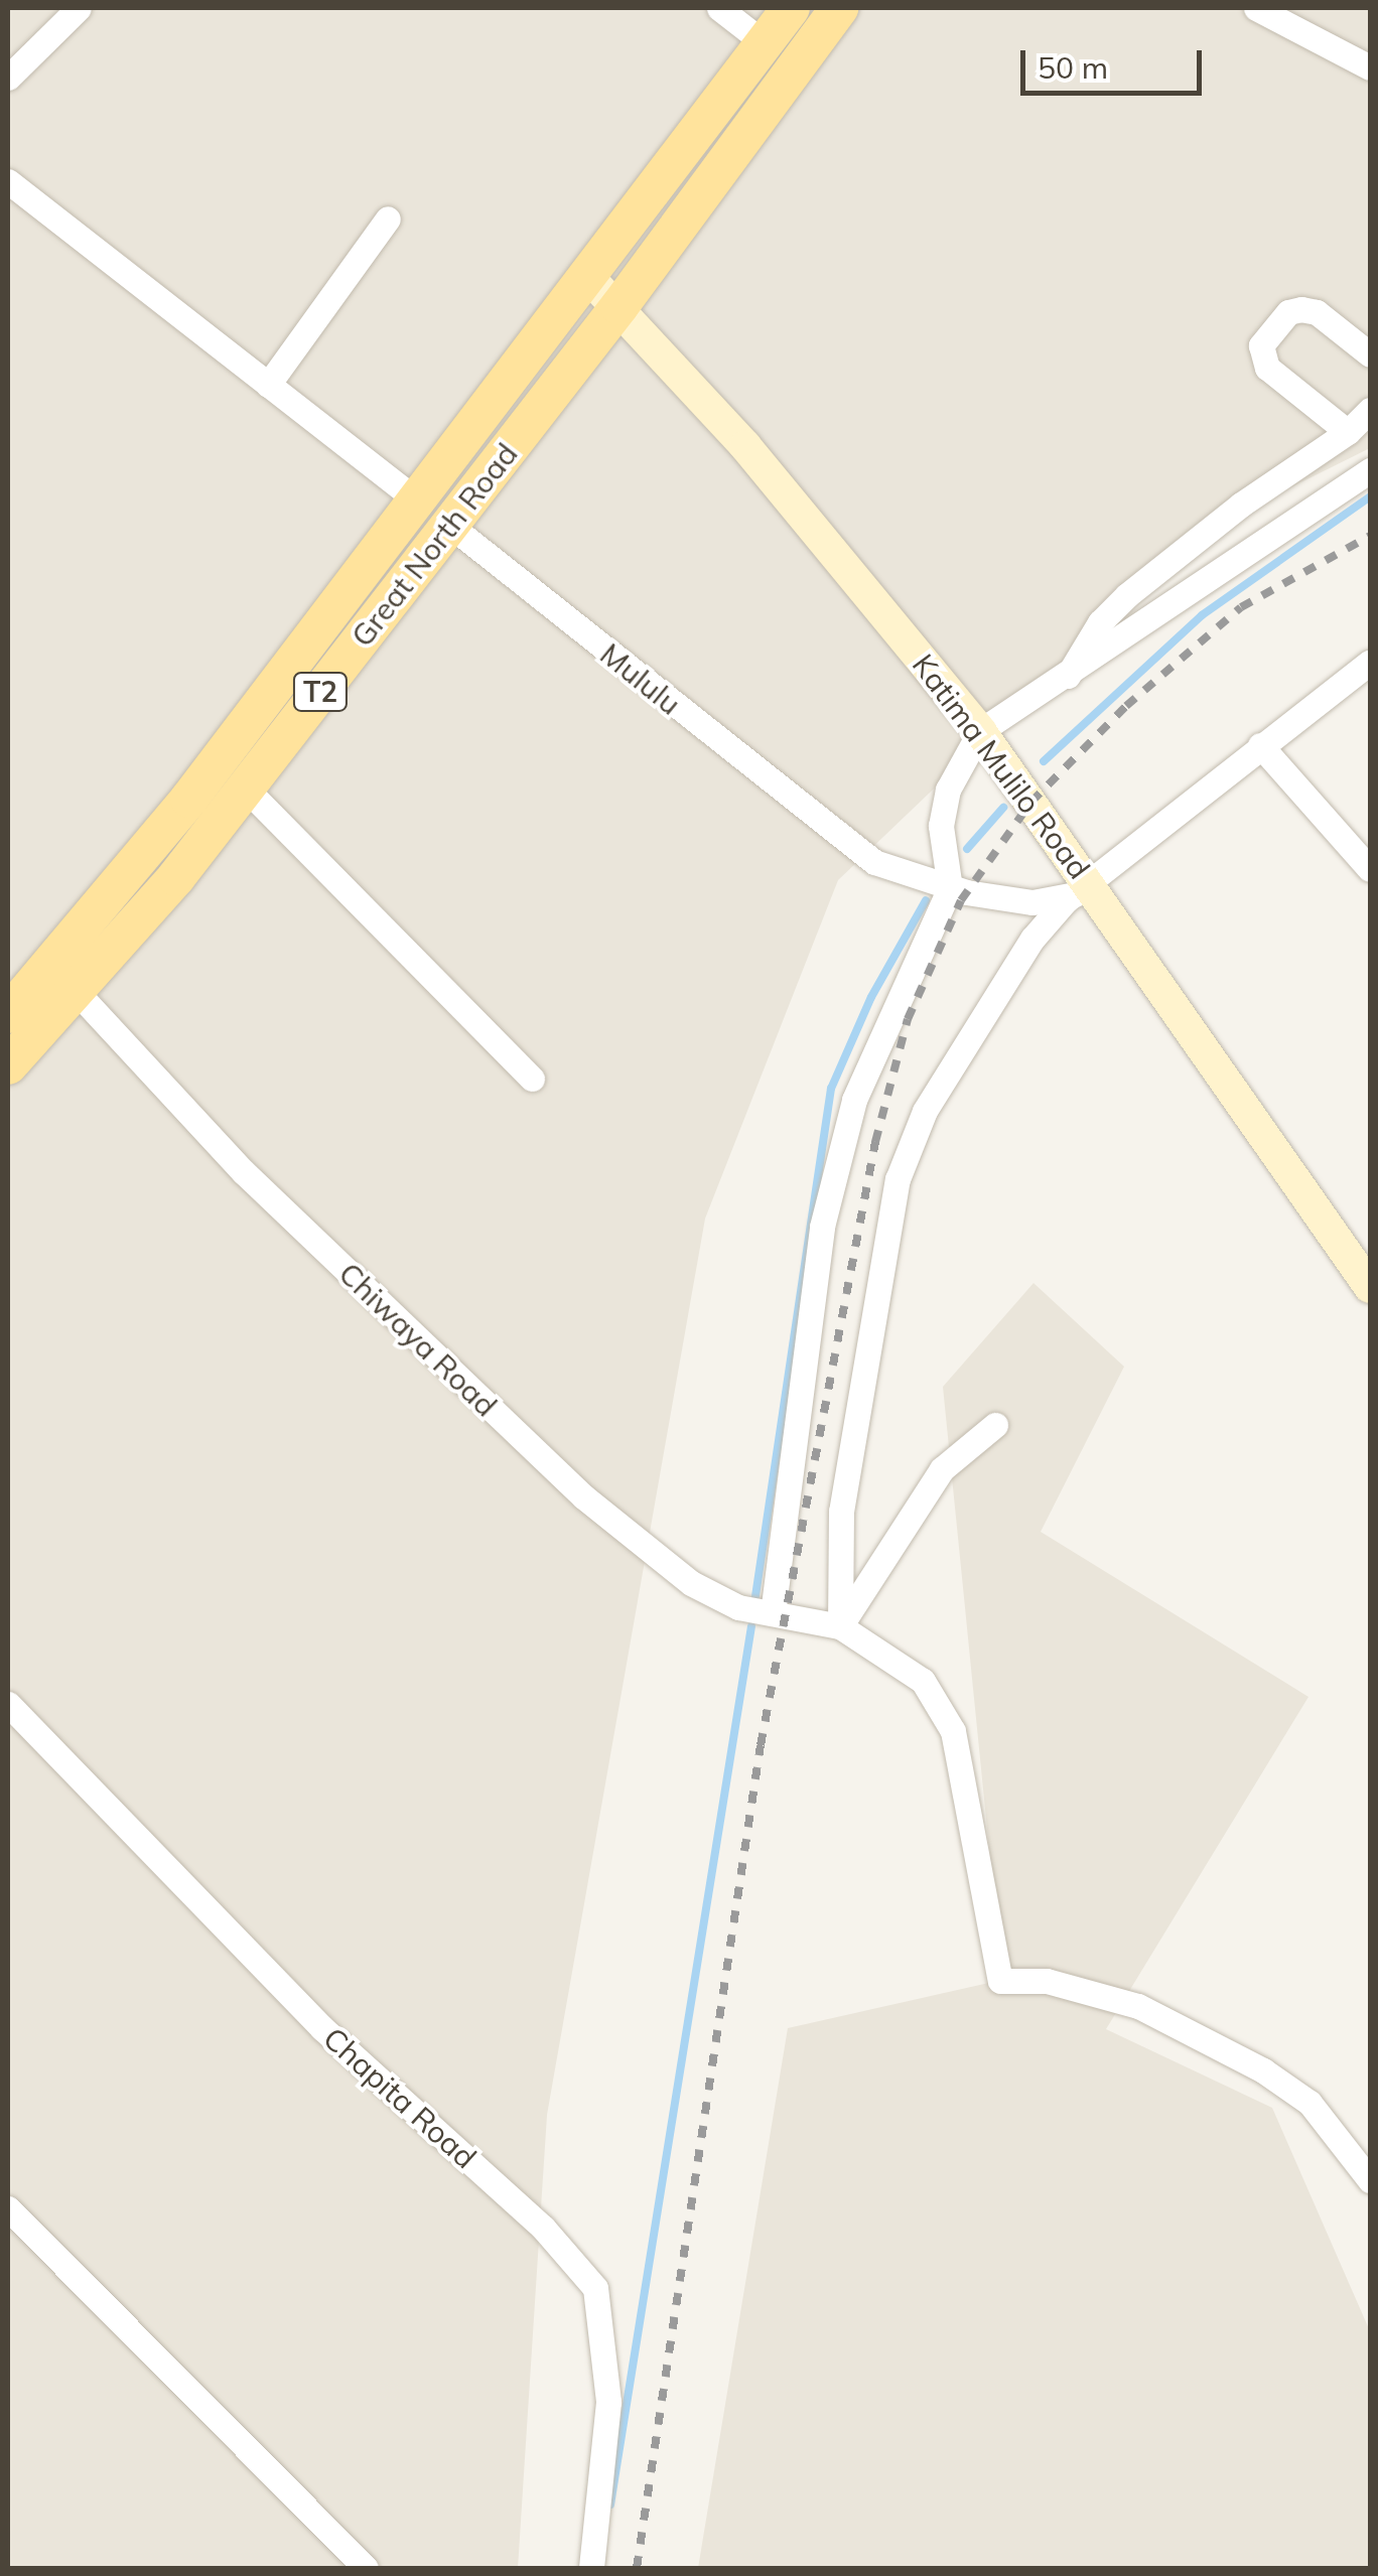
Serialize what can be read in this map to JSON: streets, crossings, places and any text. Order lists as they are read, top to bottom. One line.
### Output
{"streets":{"main road":["Great North Road","T2","Katima Mulilo Road"],"street":["Mululu","Chiwaya Road","Chapita Road"]},"crossings":[["Great North Road","Mululu"],["Great North Road","Katima Mulilo Road"],["Great North Road","Chiwaya Road"],["Mululu","Katima Mulilo Road"]],"scale_bar":"50 m"}
